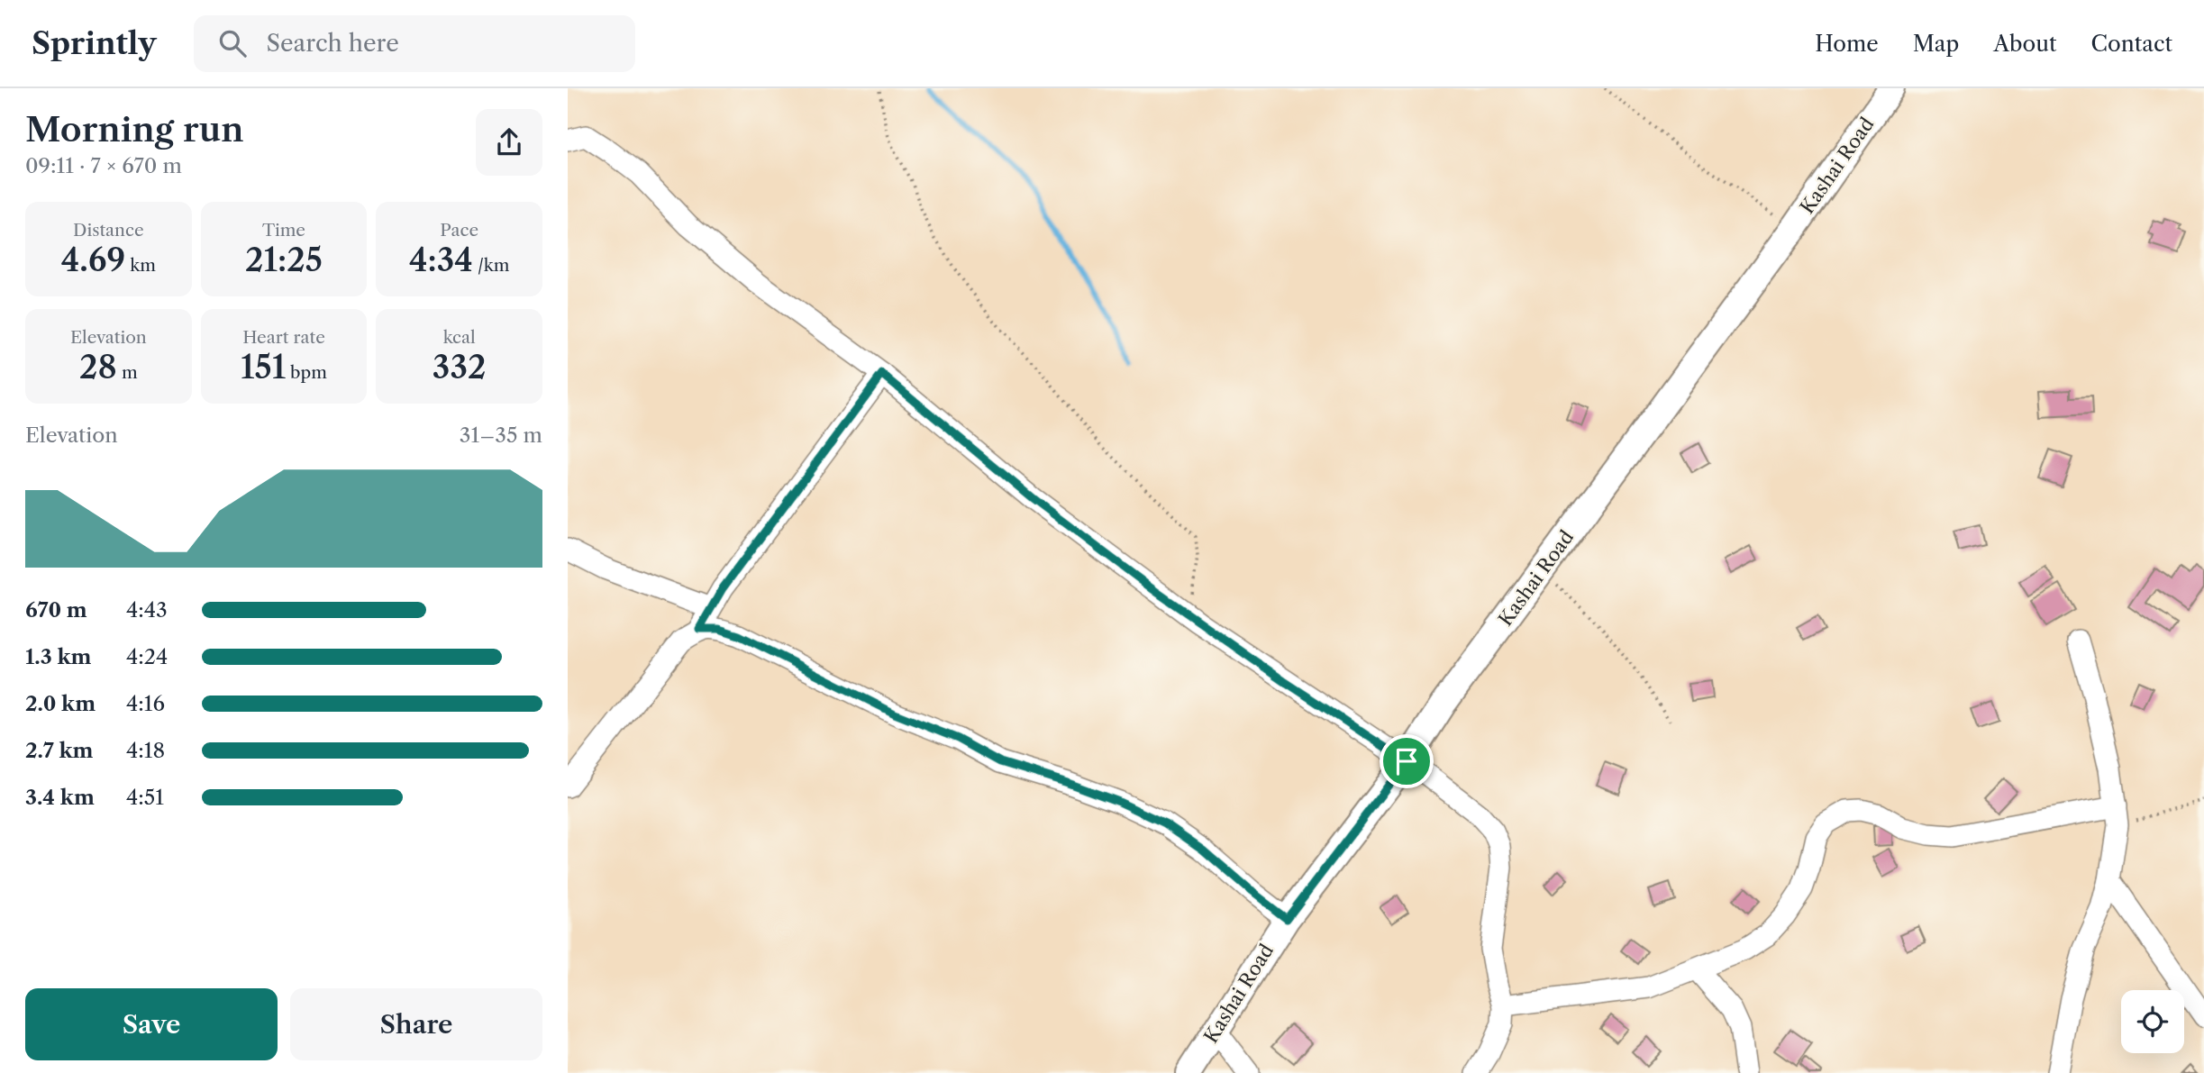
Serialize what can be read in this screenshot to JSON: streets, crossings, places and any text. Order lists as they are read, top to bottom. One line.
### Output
{"streets":{"street":["Kashai Road"]},"page":{"header":"Sprintly","search":"Search here","nav":["Home","Map","About","Contact"],"heading":["Morning run","09:11 · 7 × 670 m"],"stats":[["Distance","4.69 km"],["Time","21:25"],["Pace","4:34 /km"],["Elevation","28 m"],["Heart rate","151 bpm"],["kcal","332"]],"chart":["Elevation","31–35 m"],"list":[{"name":"670 m","note":"4:43"},{"name":"1.3 km","note":"4:24"},{"name":"2.0 km","note":"4:16"},{"name":"2.7 km","note":"4:18"},{"name":"3.4 km","note":"4:51"}],"buttons":["Save","Share"]}}
